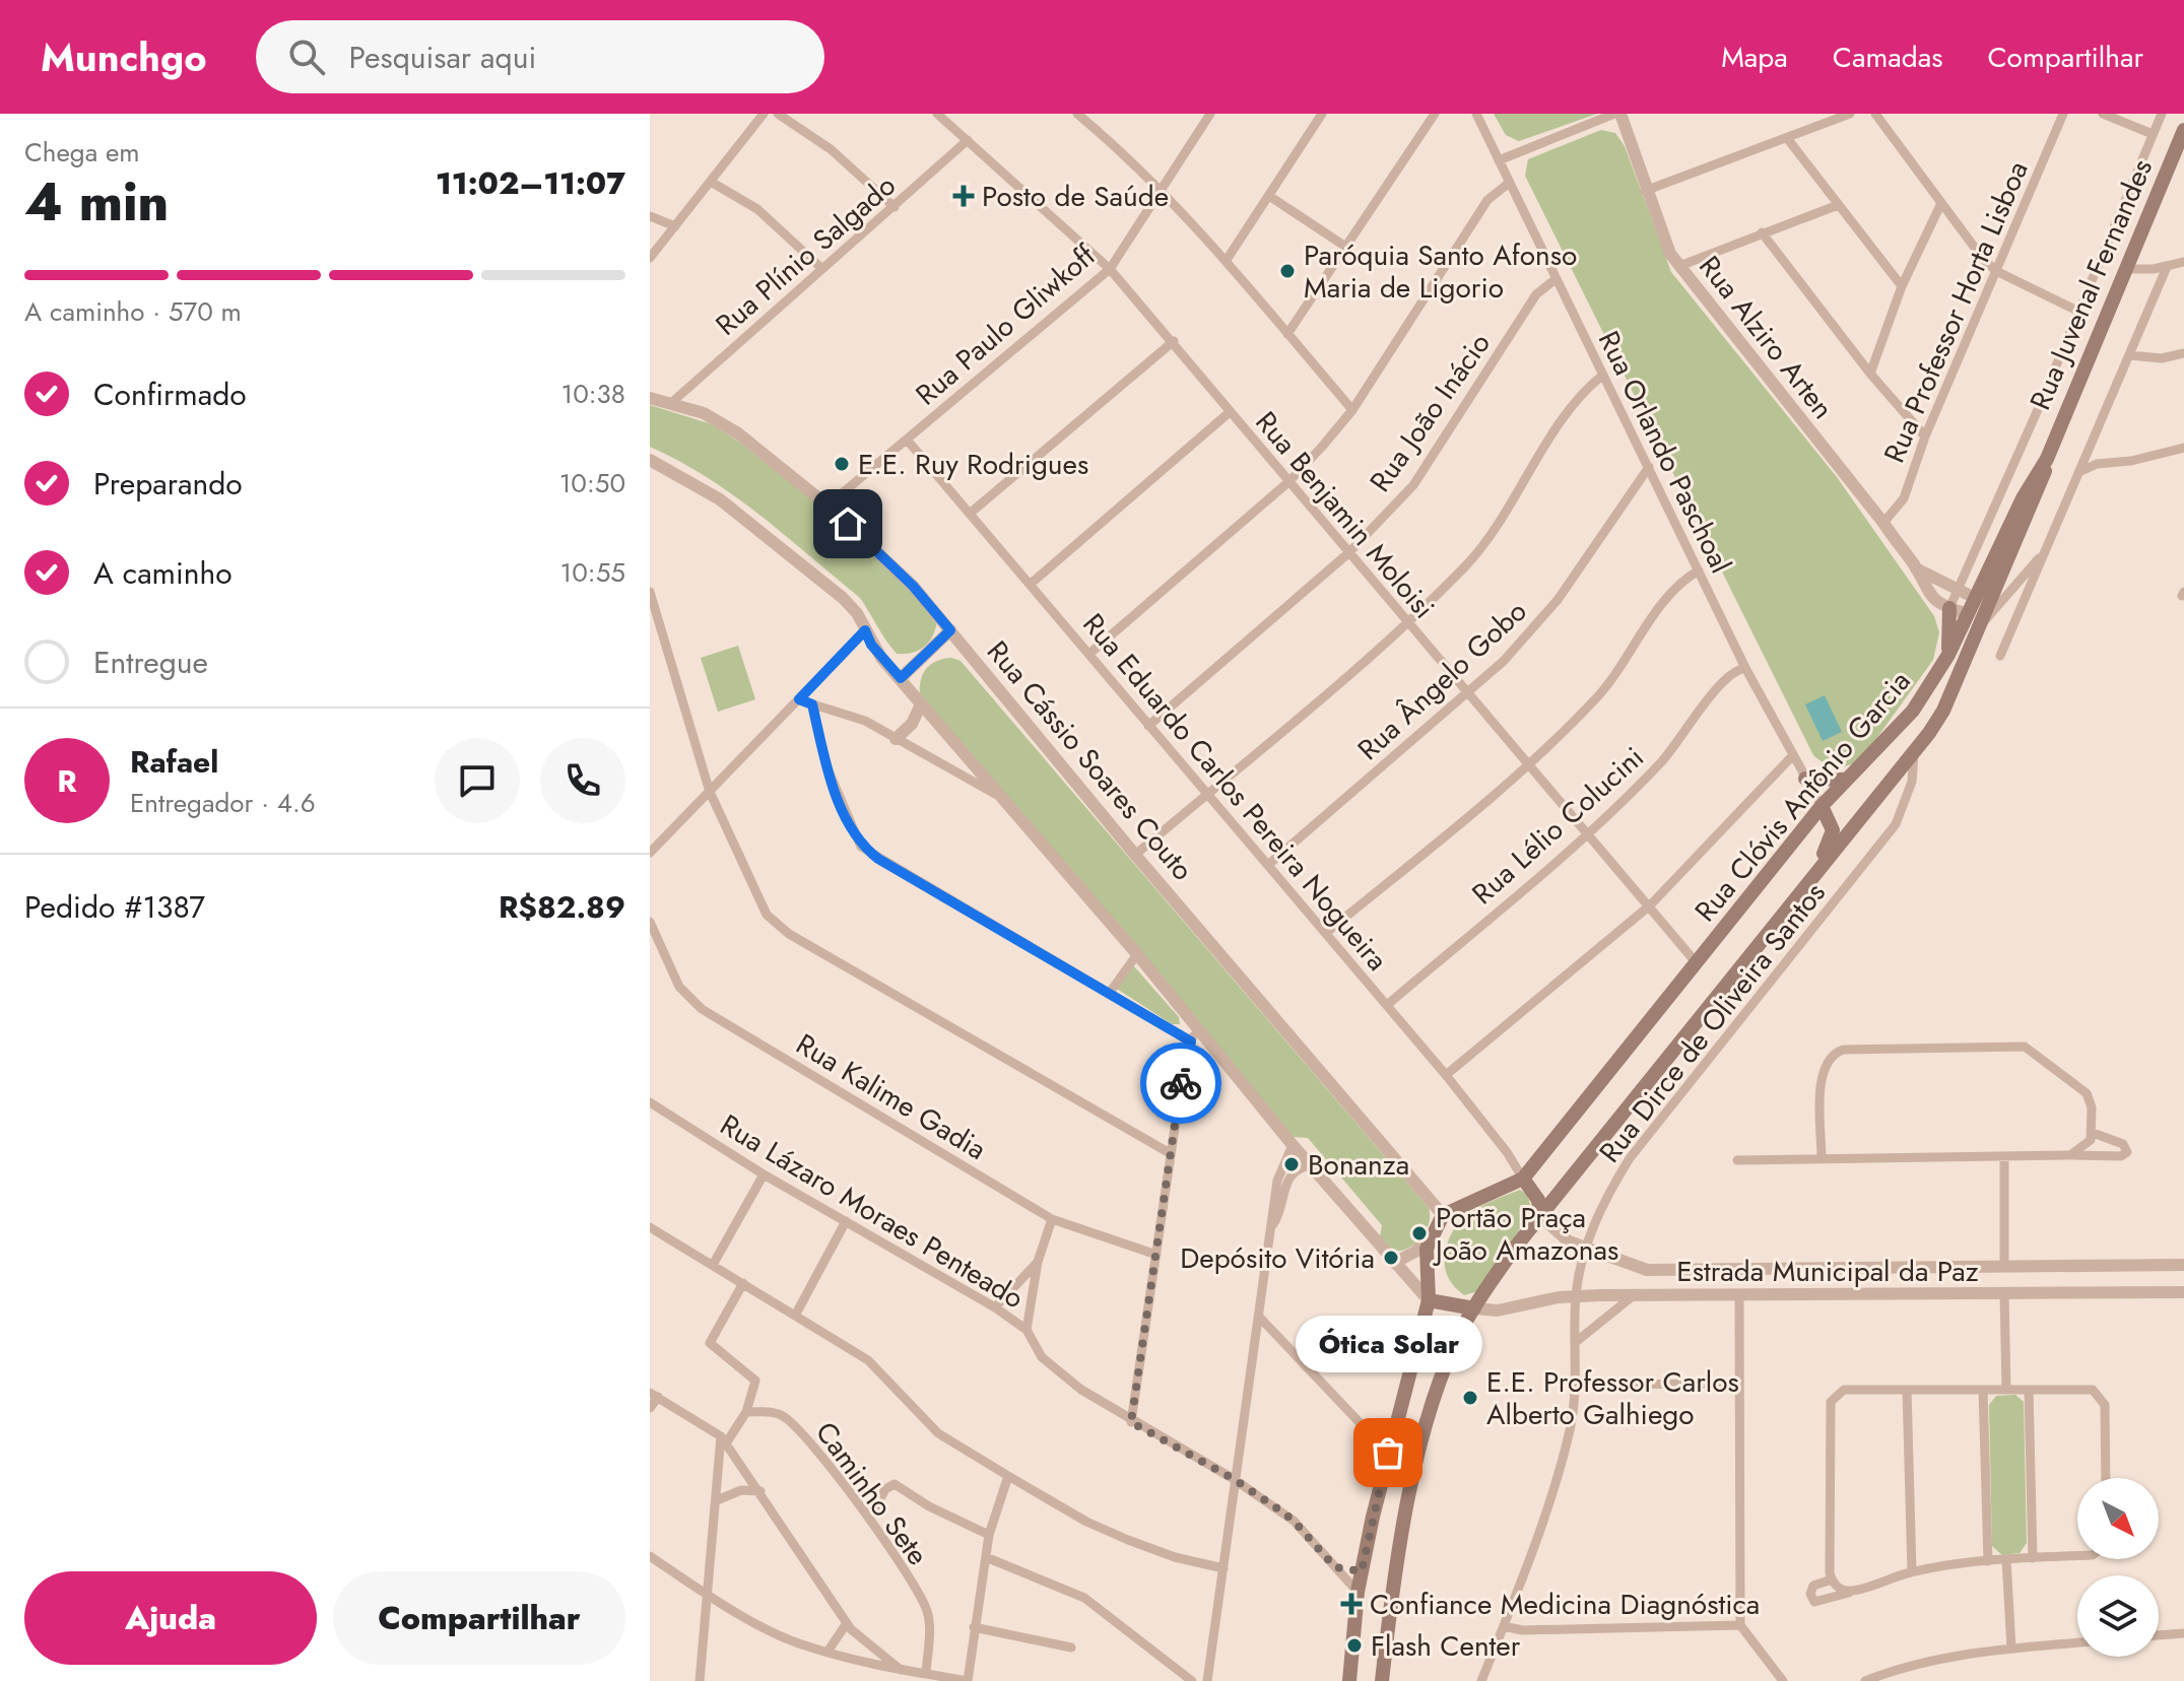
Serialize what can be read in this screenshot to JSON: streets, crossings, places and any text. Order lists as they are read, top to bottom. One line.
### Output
{"streets":{"main road":["Rua Juvenal Fernandes","Rua Clóvis Antônio Garcia"],"street":["Rua Plínio Salgado","Rua Professor Horta Lisboa","Rua Paulo Gliwkoff","Rua Alziro Arten","Rua João Inácio","Rua Orlando Paschoal","Rua Benjamin Moloisi","Rua Ângelo Gobo","Rua Cássio Soares Couto","Rua Eduardo Carlos Pereira Nogueira","Rua Lélio Colucini","Rua Dirce de Oliveira Santos","Rua Kalime Gadia","Rua Lázaro Moraes Penteado","Estrada Municipal da Paz","Caminho Sete"]},"crossings":[["Rua Plínio Salgado","Rua Benjamin Moloisi"],["Rua Plínio Salgado","Rua Cássio Soares Couto"],["Rua Juvenal Fernandes","Rua Alziro Arten"],["Rua Juvenal Fernandes","Rua Clóvis Antônio Garcia"],["Rua Professor Horta Lisboa","Rua Alziro Arten"],["Rua Paulo Gliwkoff","Rua Benjamin Moloisi"],["Rua Paulo Gliwkoff","Rua Cássio Soares Couto"],["Rua Paulo Gliwkoff","Rua Eduardo Carlos Pereira Nogueira"],["Rua Alziro Arten","Rua Clóvis Antônio Garcia"],["Rua João Inácio","Rua Orlando Paschoal"],["Rua João Inácio","Rua Benjamin Moloisi"],["Rua João Inácio","Rua Eduardo Carlos Pereira Nogueira"],["Rua Orlando Paschoal","Rua Ângelo Gobo"],["Rua Orlando Paschoal","Rua Clóvis Antônio Garcia"],["Rua Orlando Paschoal","Rua Lélio Colucini"],["Rua Benjamin Moloisi","Rua Ângelo Gobo"],["Rua Benjamin Moloisi","Rua Clóvis Antônio Garcia"],["Rua Benjamin Moloisi","Rua Lélio Colucini"],["Rua Ângelo Gobo","Rua Eduardo Carlos Pereira Nogueira"],["Rua Cássio Soares Couto","Rua Clóvis Antônio Garcia"],["Rua Eduardo Carlos Pereira Nogueira","Rua Clóvis Antônio Garcia"],["Rua Eduardo Carlos Pereira Nogueira","Rua Lélio Colucini"],["Rua Clóvis Antônio Garcia","Rua Dirce de Oliveira Santos"],["Rua Clóvis Antônio Garcia","Estrada Municipal da Paz"],["Rua Dirce de Oliveira Santos","Estrada Municipal da Paz"]],"places":{"health":["Posto de Saúde","Confiance Medicina Diagnóstica"],"other":["Paróquia Santo Afonso Maria de Ligorio","E.E. Ruy Rodrigues","Bonanza","Portão Praça João Amazonas","Depósito Vitória","E.E. Professor Carlos Alberto Galhiego","Ótica Solar","Flash Center"]},"north":"bottom right","page":{"header":"Munchgo","search":"Pesquisar aqui","nav":["Mapa","Camadas","Compartilhar"],"heading":["4 min","Chega em","11:02–11:07"],"panel":["Rafael","Entregador · 4.6","Pedido #1387","R$82.89"],"bar":"A caminho · 570 m","list":[["Confirmado","10:38"],["Preparando","10:50"],["A caminho","10:55"],"Entregue"],"round":"R","bubble":"Ótica Solar","buttons":["Ajuda","Compartilhar"]}}
